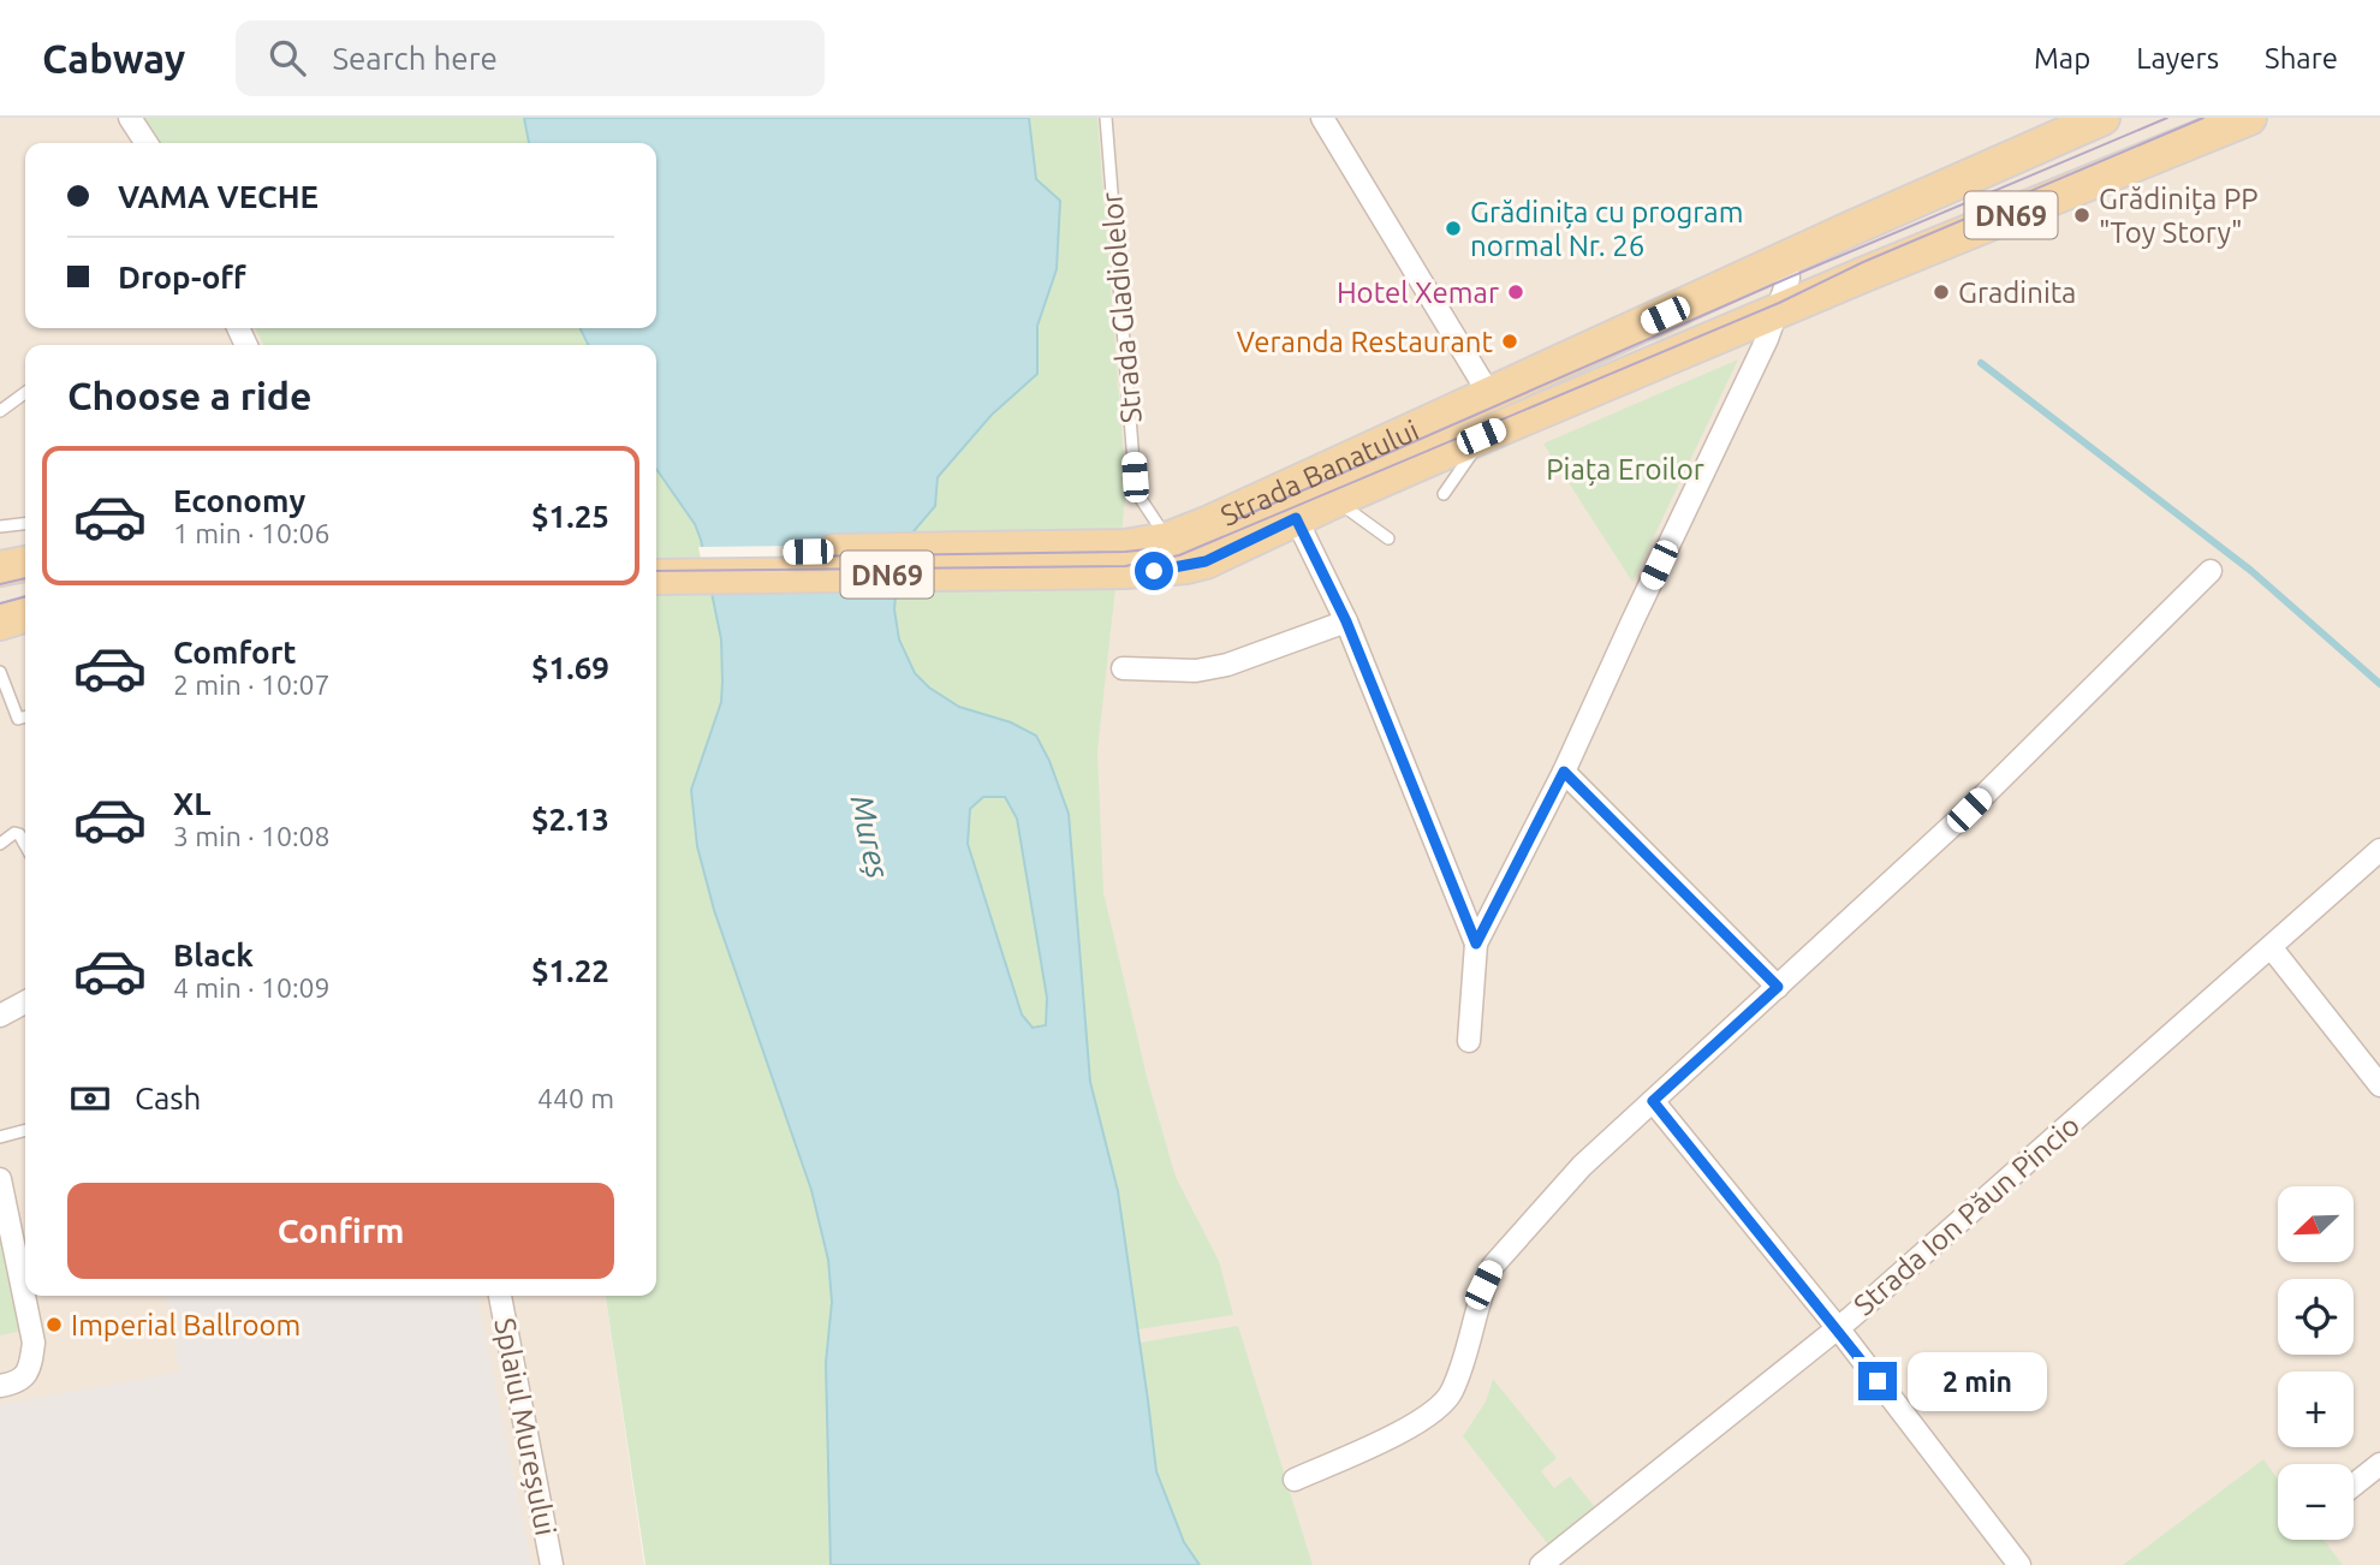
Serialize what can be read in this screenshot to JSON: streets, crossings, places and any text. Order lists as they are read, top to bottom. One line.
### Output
{"streets":{"main road":["DN69","Strada Banatului"],"street":["Strada Ion Păun Pincio","Splaiul Mureșului"],"lane":["Strada Gladiolelor"]},"crossings":[["DN69","Strada Banatului"],["Strada Gladiolelor","Strada Banatului"]],"water":["Mureș"],"parks":["Piața Eroilor"],"places":["Grădinița PP \"Toy Story\"","Grădinița cu program normal Nr. 26","Hotel Xemar","Gradinita","Veranda Restaurant","Imperial Ballroom"],"north":"bottom left","page":{"header":"Cabway","search":"Search here","nav":["Map","Layers","Share"],"banner":["VAMA VECHE","Drop-off"],"heading":"Choose a ride","list":[{"name":"Economy","note":"1 min · 10:06","value":"$1.25"},{"name":"Comfort","note":"2 min · 10:07","value":"$1.69"},{"name":"XL","note":"3 min · 10:08","value":"$2.13"},{"name":"Black","note":"4 min · 10:09","value":"$1.22"}],"pay":["Cash","440 m"],"buttons":"Confirm","map_buttons":["+","−"],"bubble":"2 min"}}
